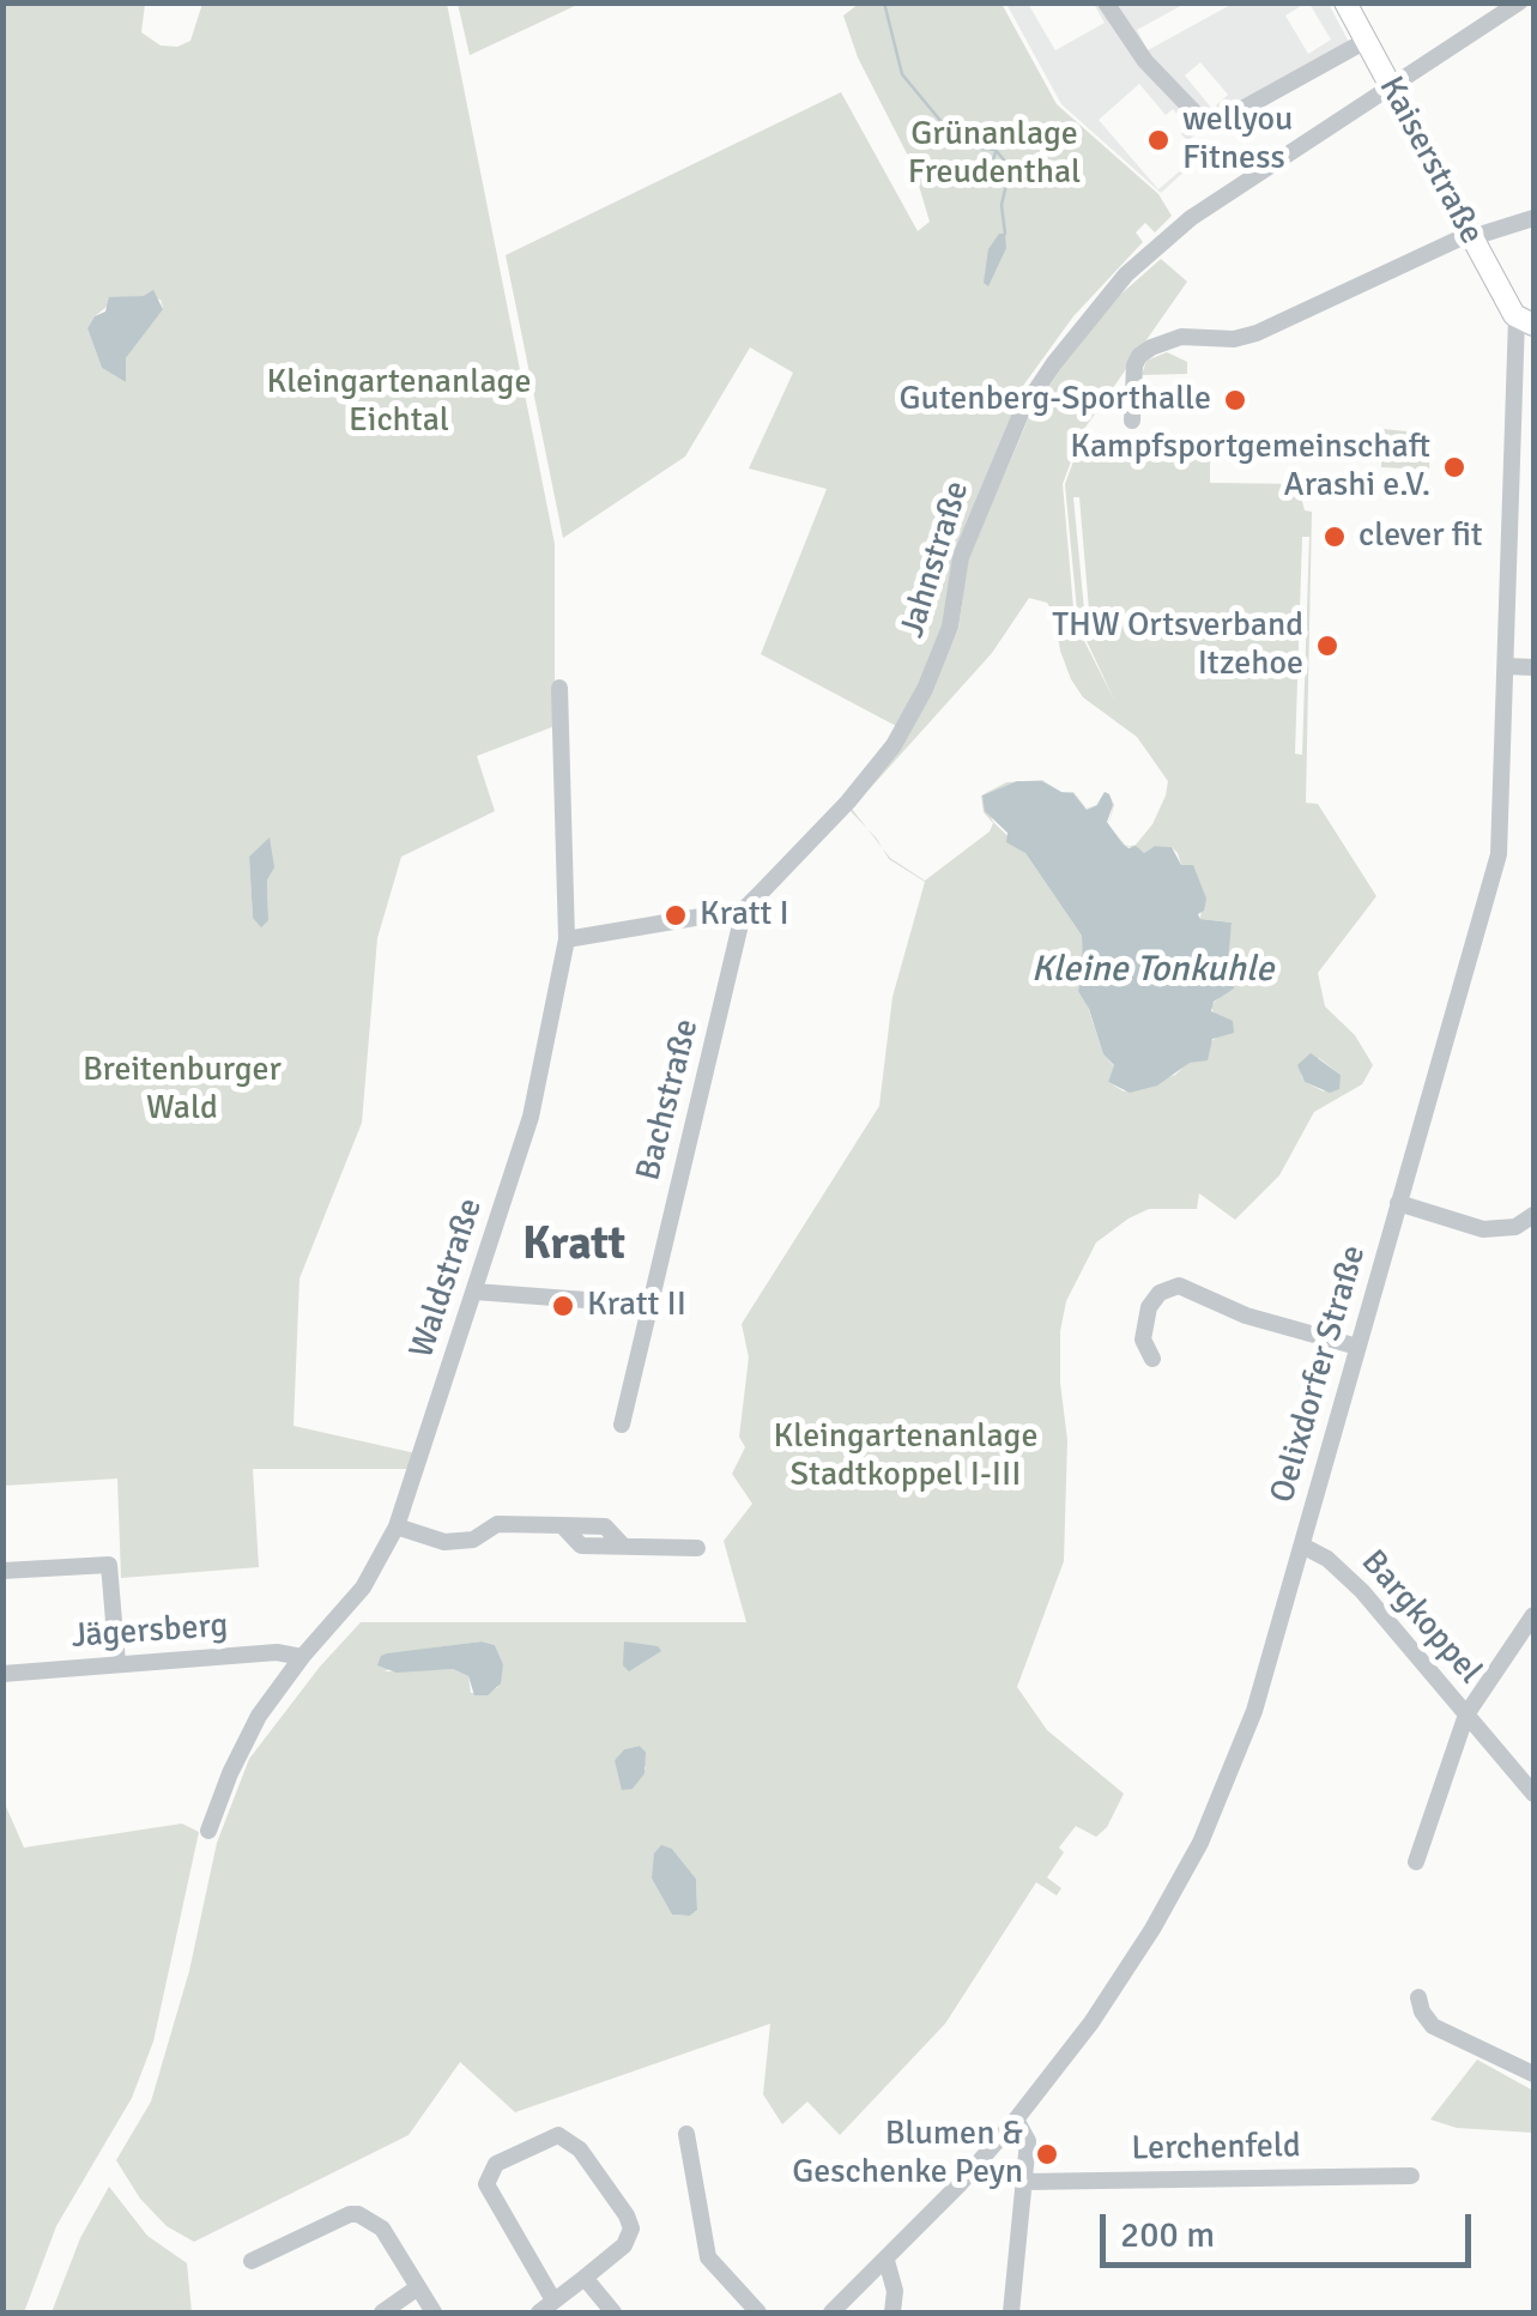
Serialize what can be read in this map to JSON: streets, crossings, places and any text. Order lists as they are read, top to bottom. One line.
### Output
{"streets":{"main road":["Kaiserstraße"],"street":["Jahnstraße","Bachstraße","Waldstraße","Oelixdorfer Straße","Bargkoppel","Jägersberg","Lerchenfeld"]},"crossings":[["Kaiserstraße","Jahnstraße"],["Kaiserstraße","Oelixdorfer Straße"],["Jahnstraße","Bachstraße"],["Waldstraße","Jägersberg"],["Oelixdorfer Straße","Bargkoppel"]],"districts":["Kratt"],"water":["Kleine Tonkuhle"],"parks":["Grünanlage Freudenthal","Kleingartenanlage Eichtal","Breitenburger Wald","Kleingartenanlage Stadtkoppel I-III"],"places":["wellyou Fitness","Gutenberg-Sporthalle","Kampfsportgemeinschaft Arashi e.V.","clever fit","THW Ortsverband Itzehoe","Kratt I","Kratt II","Blumen & Geschenke Peyn"],"scale_bar":"200 m"}
